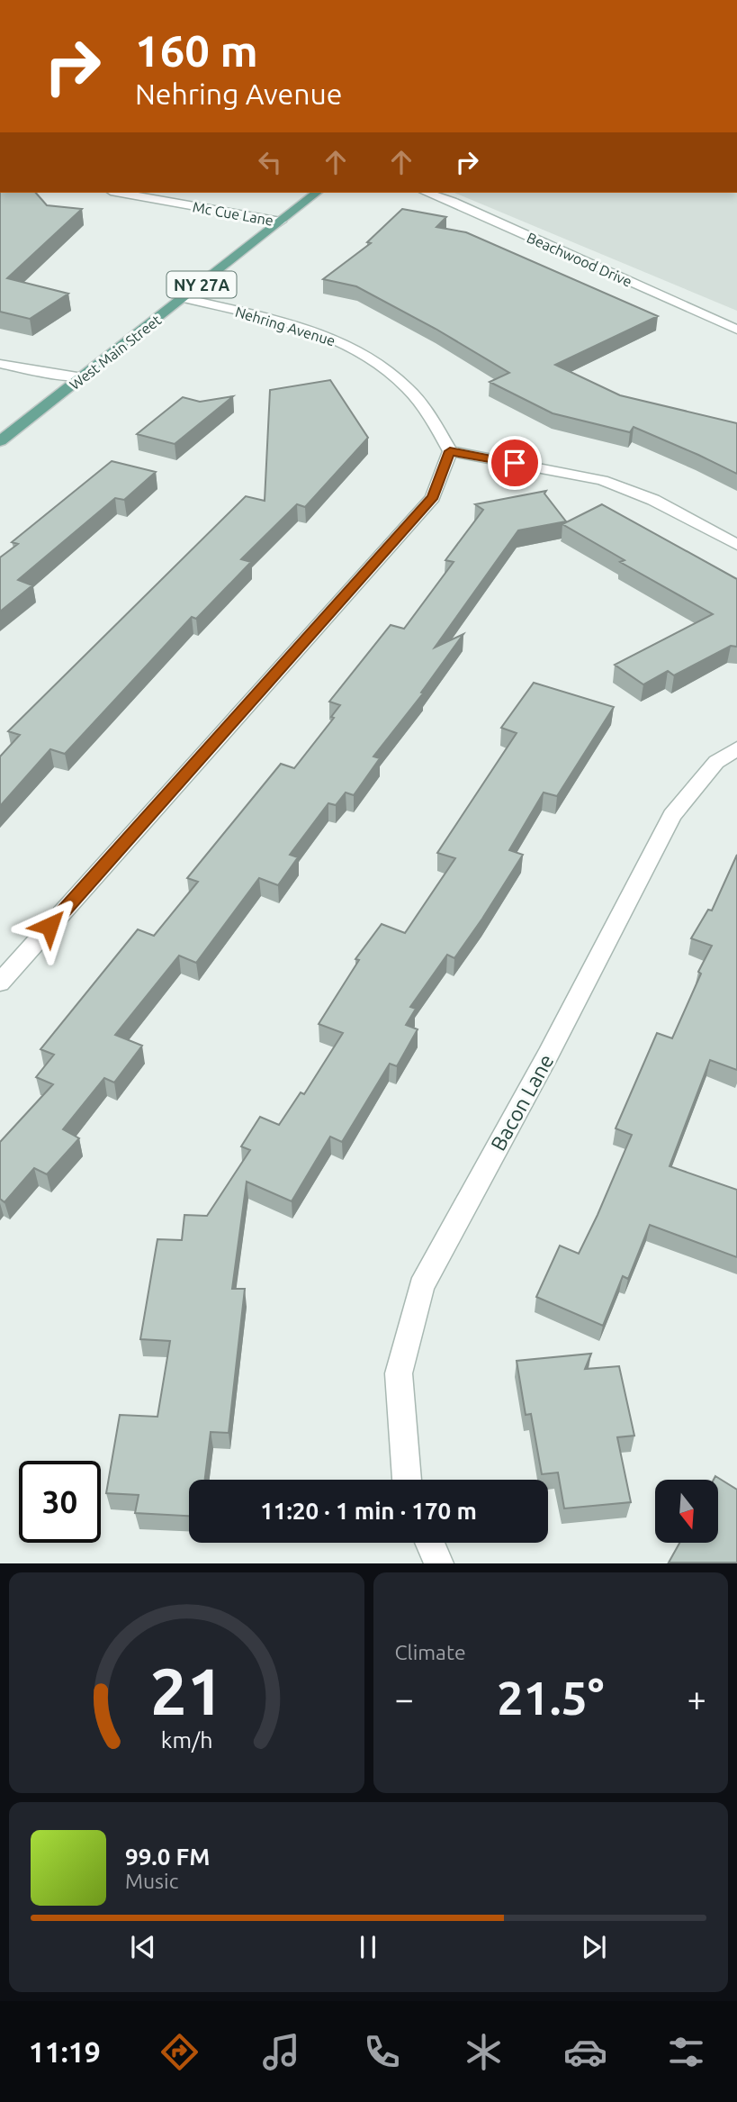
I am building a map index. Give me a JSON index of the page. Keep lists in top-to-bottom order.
{
  "streets": {
    "main road": ["NY 27A", "West Main Street"],
    "street": [
      "Mc Cue Lane",
      "Beachwood Drive",
      "Nehring Avenue",
      "Bacon Lane"
    ]
  },
  "crossings": [
    ["Mc Cue Lane", "West Main Street"],
    ["Nehring Avenue", "West Main Street"]
  ],
  "north": "bottom",
  "page": {
    "turn": ["160 m", "Nehring Avenue"],
    "limit": "30",
    "trip": "11:20 · 1 min · 170 m",
    "tile": "Climate",
    "heat": ["−", "21.5°", "+"],
    "song": ["99.0 FM", "Music"],
    "tabs": "11:19",
    "gauge": ["21", "km/h"]
  }
}
